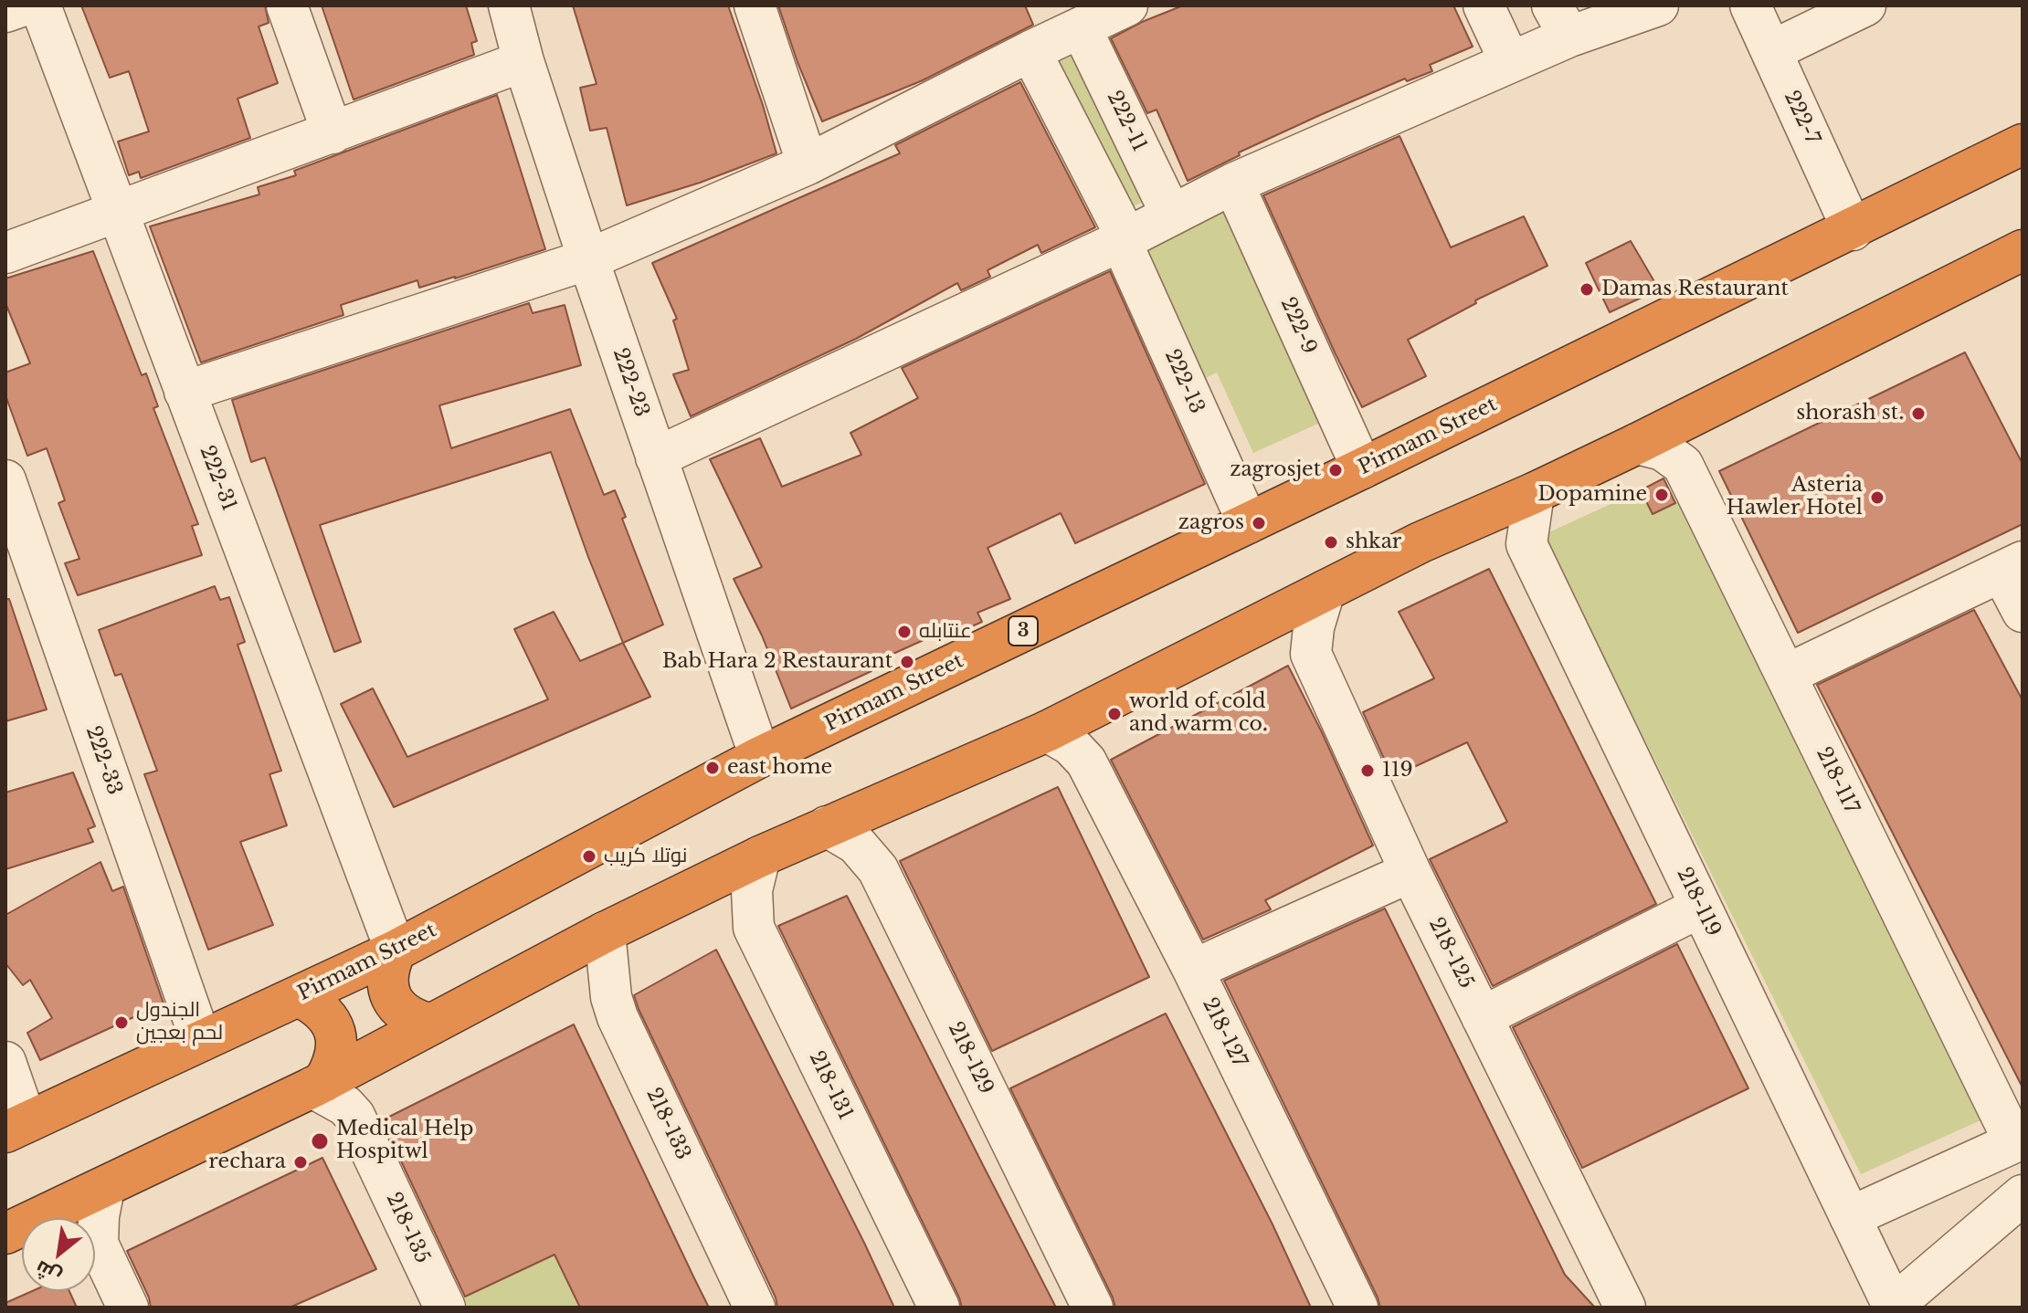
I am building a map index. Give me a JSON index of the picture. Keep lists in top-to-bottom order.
{
  "streets": {
    "highway": ["Pirmam Street", "3"],
    "street": [
      "222-7",
      "222-11",
      "222-9",
      "222-13",
      "222-23",
      "222-31",
      "222-33",
      "218-117",
      "218-119",
      "218-125",
      "218-127",
      "218-129",
      "218-131",
      "218-133",
      "218-135"
    ]
  },
  "crossings": [
    ["222-7", "Pirmam Street"],
    ["222-9", "Pirmam Street"],
    ["222-13", "Pirmam Street"],
    ["222-23", "Pirmam Street"],
    ["Pirmam Street", "222-31"],
    ["Pirmam Street", "222-33"]
  ],
  "places": [
    "Damas Restaurant",
    "shorash st.",
    "zagrosjet",
    "Dopamine",
    "Asteria Hawler Hotel",
    "zagros",
    "shkar",
    "عنتابله",
    "Bab Hara 2 Restaurant",
    "world of cold and warm co.",
    "east home",
    "119",
    "نوتلا كريب",
    "الجندول لحم بعجين",
    "Medical Help Hospitwl",
    "rechara"
  ],
  "north": "bottom left"
}
